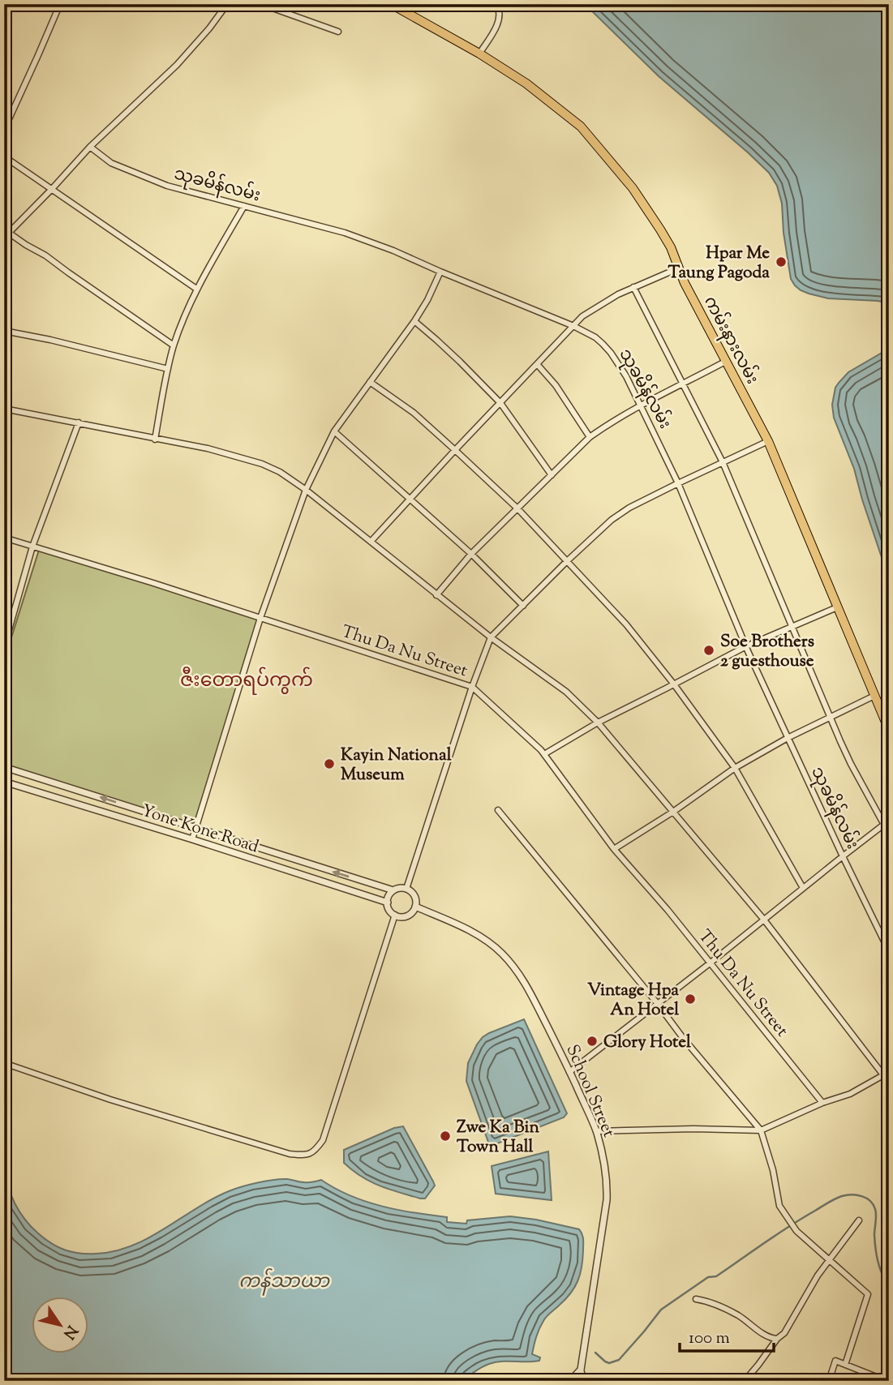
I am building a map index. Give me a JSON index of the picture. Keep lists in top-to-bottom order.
{
  "streets": {
    "main road": ["ကမ်းနားလမ်း"],
    "street": [
      "သုခမိန်လမ်း",
      "Thu Da Nu Street",
      "Yone Kone Road",
      "School Street"
    ]
  },
  "crossings": [
    ["Yone Kone Road", "School Street"]
  ],
  "districts": ["ဇီးတောရပ်ကွက်"],
  "water": ["ကန်သာယာ"],
  "places": [
    "Hpar Me Taung Pagoda",
    "Soe Brothers 2 guesthouse",
    "Kayin National Museum",
    "Vintage Hpa An Hotel",
    "Glory Hotel",
    "Zwe Ka Bin Town Hall"
  ],
  "scale_bar": "100 m",
  "north": "bottom right"
}
